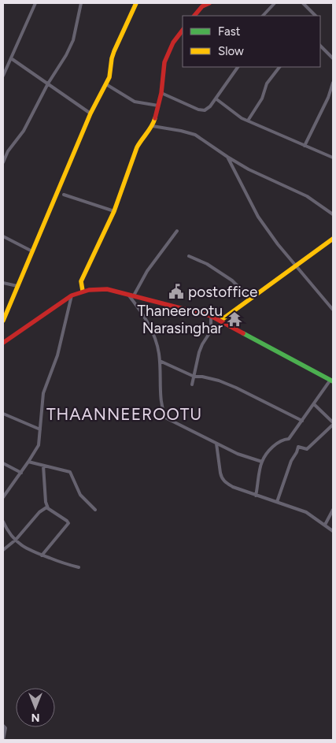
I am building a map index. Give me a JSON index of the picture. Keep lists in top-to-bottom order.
{
  "districts": ["THAANNEEROOTU"],
  "places": {
    "public building": ["postoffice"],
    "temple": ["Thaneerootu Narasinghar"]
  },
  "legend": ["Fast", "Slow"],
  "north": "bottom"
}
